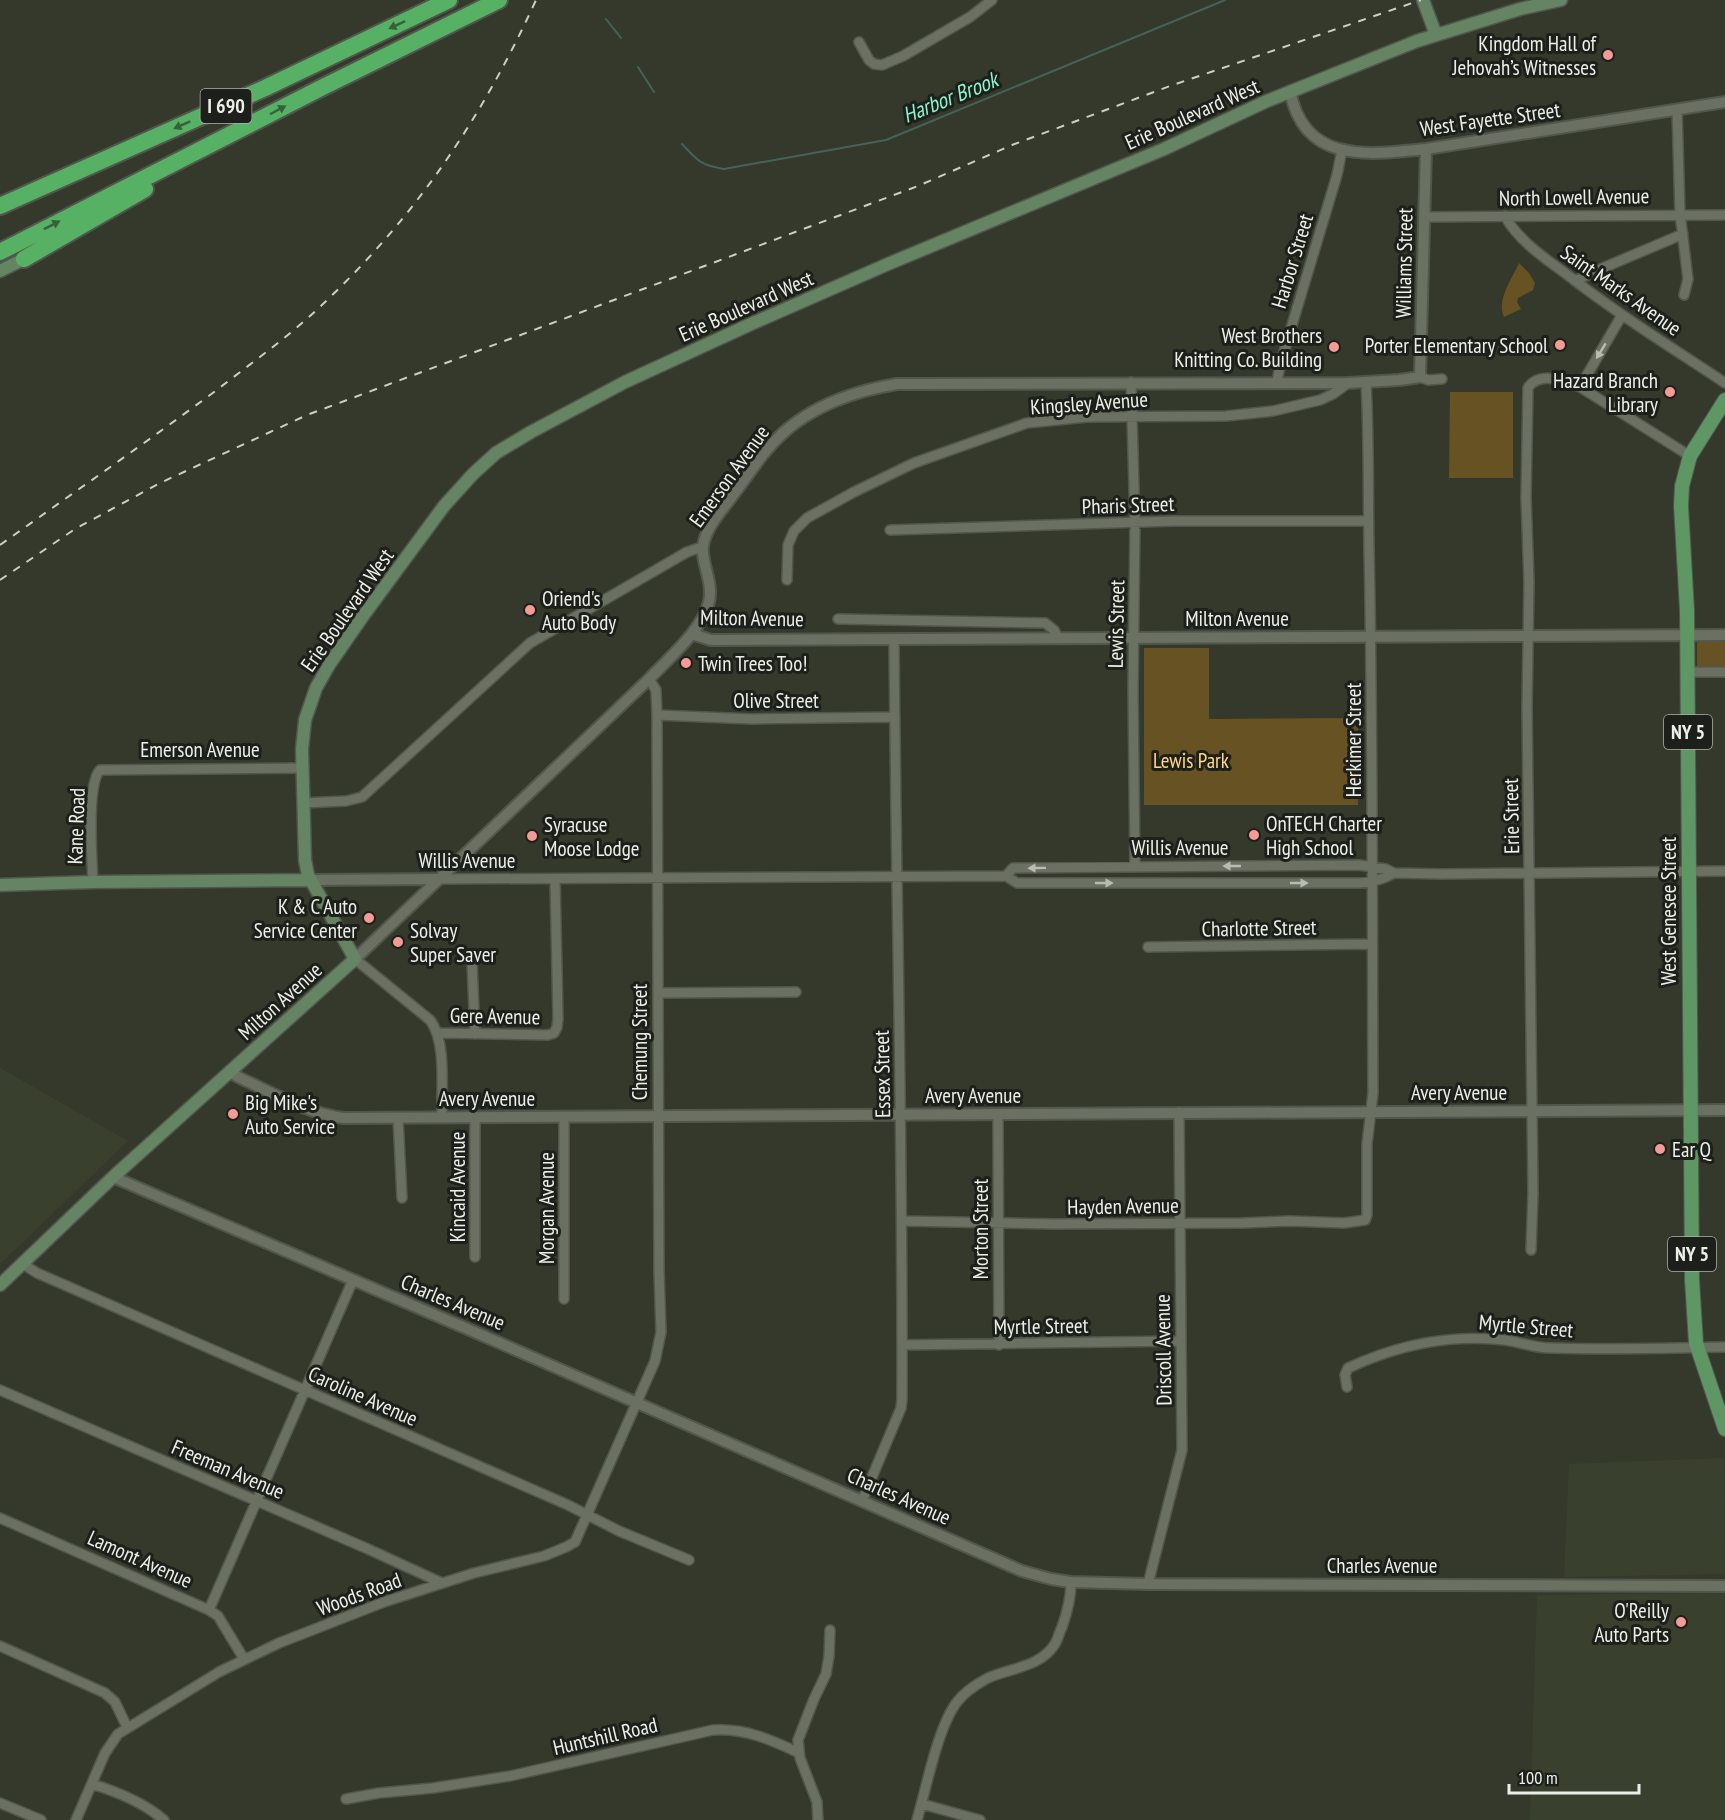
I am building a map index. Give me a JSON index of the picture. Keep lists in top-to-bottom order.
{
  "streets": {
    "highway": ["I 690"],
    "main road": [
      "Erie Boulevard West",
      "Milton Avenue",
      "NY 5",
      "Willis Avenue",
      "West Genesee Street"
    ],
    "street": [
      "West Fayette Street",
      "North Lowell Avenue",
      "Harbor Street",
      "Williams Street",
      "Saint Marks Avenue",
      "Kingsley Avenue",
      "Emerson Avenue",
      "Pharis Street",
      "Lewis Street",
      "Olive Street",
      "Herkimer Street",
      "Erie Street",
      "Kane Road",
      "Charlotte Street",
      "Gere Avenue",
      "Chemung Street",
      "Essex Street",
      "Avery Avenue",
      "Kincaid Avenue",
      "Hayden Avenue",
      "Morgan Avenue",
      "Morton Street",
      "Charles Avenue",
      "Myrtle Street",
      "Driscoll Avenue",
      "Caroline Avenue",
      "Freeman Avenue",
      "Lamont Avenue",
      "Woods Road",
      "Huntshill Road"
    ]
  },
  "crossings": [
    ["Erie Boulevard West", "West Fayette Street"],
    ["Erie Boulevard West", "Emerson Avenue"],
    ["Erie Boulevard West", "Milton Avenue"],
    ["Erie Boulevard West", "Willis Avenue"],
    ["West Fayette Street", "Harbor Street"],
    ["West Fayette Street", "Williams Street"],
    ["North Lowell Avenue", "Williams Street"],
    ["North Lowell Avenue", "Saint Marks Avenue"],
    ["Harbor Street", "Emerson Avenue"],
    ["Williams Street", "Emerson Avenue"],
    ["Kingsley Avenue", "Emerson Avenue"],
    ["Kingsley Avenue", "Lewis Street"],
    ["Emerson Avenue", "Lewis Street"],
    ["Emerson Avenue", "Herkimer Street"],
    ["Emerson Avenue", "Kane Road"],
    ["Pharis Street", "Lewis Street"],
    ["Pharis Street", "Herkimer Street"],
    ["Milton Avenue", "Lewis Street"],
    ["Milton Avenue", "Herkimer Street"],
    ["Milton Avenue", "Erie Street"],
    ["Milton Avenue", "Willis Avenue"],
    ["Milton Avenue", "West Genesee Street"],
    ["Milton Avenue", "Chemung Street"],
    ["Milton Avenue", "Essex Street"],
    ["Milton Avenue", "Avery Avenue"],
    ["Milton Avenue", "Charles Avenue"],
    ["Milton Avenue", "Caroline Avenue"],
    ["Lewis Street", "Willis Avenue"],
    ["Olive Street", "Chemung Street"],
    ["Olive Street", "Essex Street"],
    ["Herkimer Street", "Willis Avenue"],
    ["Herkimer Street", "Charlotte Street"],
    ["Herkimer Street", "Avery Avenue"],
    ["Herkimer Street", "Hayden Avenue"],
    ["Erie Street", "Willis Avenue"],
    ["Erie Street", "Avery Avenue"],
    ["Kane Road", "Willis Avenue"],
    ["Willis Avenue", "West Genesee Street"],
    ["Willis Avenue", "Gere Avenue"],
    ["Willis Avenue", "Chemung Street"],
    ["Willis Avenue", "Essex Street"],
    ["West Genesee Street", "Avery Avenue"],
    ["West Genesee Street", "Myrtle Street"],
    ["Gere Avenue", "Avery Avenue"],
    ["Chemung Street", "Avery Avenue"],
    ["Chemung Street", "Charles Avenue"],
    ["Chemung Street", "Woods Road"],
    ["Essex Street", "Avery Avenue"],
    ["Essex Street", "Hayden Avenue"],
    ["Essex Street", "Charles Avenue"],
    ["Essex Street", "Myrtle Street"],
    ["Avery Avenue", "Kincaid Avenue"],
    ["Avery Avenue", "Morgan Avenue"],
    ["Avery Avenue", "Morton Street"],
    ["Avery Avenue", "Driscoll Avenue"],
    ["Hayden Avenue", "Morton Street"],
    ["Hayden Avenue", "Driscoll Avenue"],
    ["Morton Street", "Myrtle Street"],
    ["Charles Avenue", "Driscoll Avenue"],
    ["Charles Avenue", "Woods Road"],
    ["Myrtle Street", "Driscoll Avenue"],
    ["Caroline Avenue", "Woods Road"],
    ["Freeman Avenue", "Woods Road"],
    ["Lamont Avenue", "Woods Road"]
  ],
  "water": ["Harbor Brook"],
  "parks": ["Lewis Park"],
  "places": [
    "Kingdom Hall of Jehovah’s Witnesses",
    "Porter Elementary School",
    "West Brothers Knitting Co. Building",
    "Hazard Branch Library",
    "Oriend's Auto Body",
    "Twin Trees Too!",
    "OnTECH Charter High School",
    "Syracuse Moose Lodge",
    "K & C Auto Service Center",
    "Solvay Super Saver",
    "Big Mike's Auto Service",
    "Ear Q",
    "O'Reilly Auto Parts"
  ],
  "scale_bar": "100 m"
}
